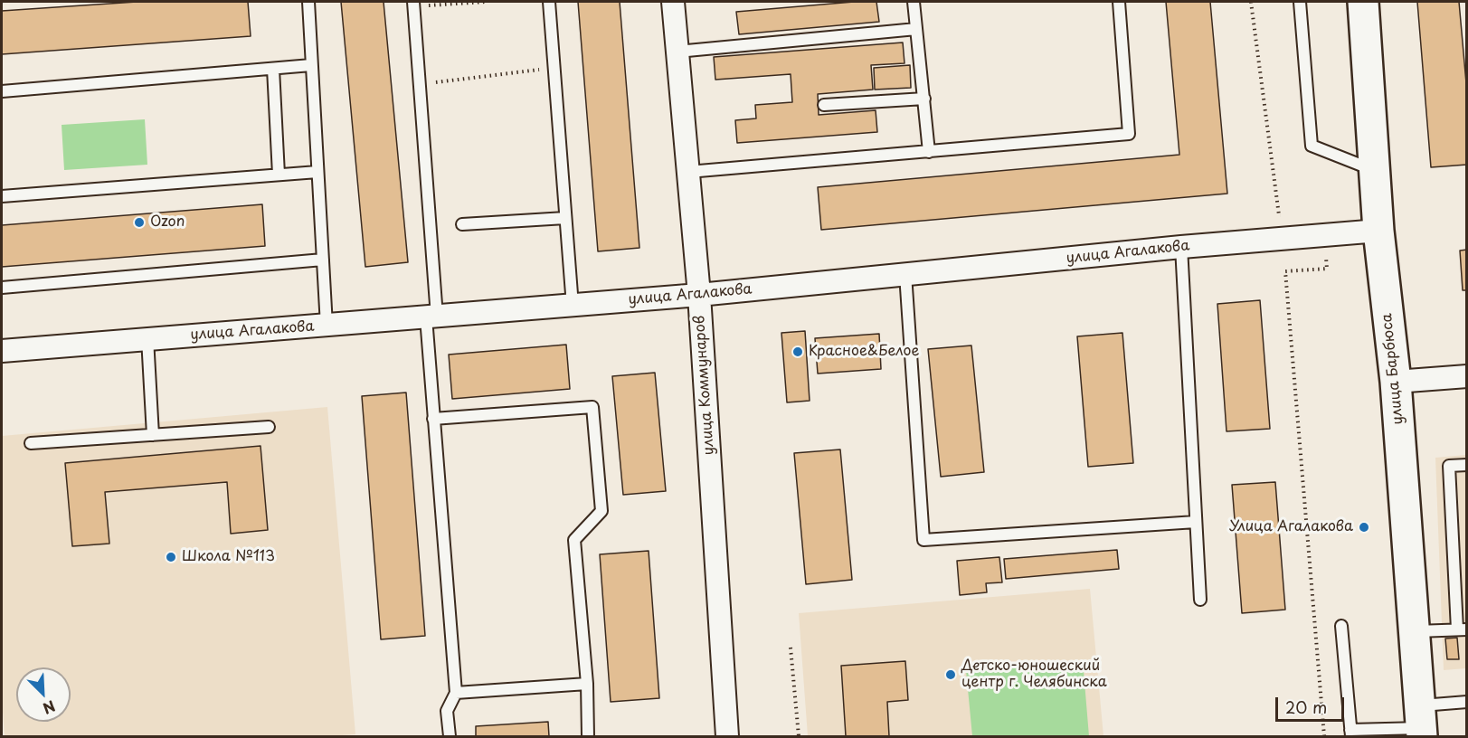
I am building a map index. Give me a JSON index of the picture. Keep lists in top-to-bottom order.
{
  "streets": {
    "street": ["улица Агалакова", "улица Барбюса", "улица Коммунаров"]
  },
  "crossings": [
    ["улица Агалакова", "улица Барбюса"],
    ["улица Агалакова", "улица Коммунаров"]
  ],
  "places": [
    "Ozon",
    "Красное&Белое",
    "Улица Агалакова",
    "Школа №113",
    "Детско-юношеский центр г. Челябинска"
  ],
  "scale_bar": "20 m",
  "north": "bottom right"
}
